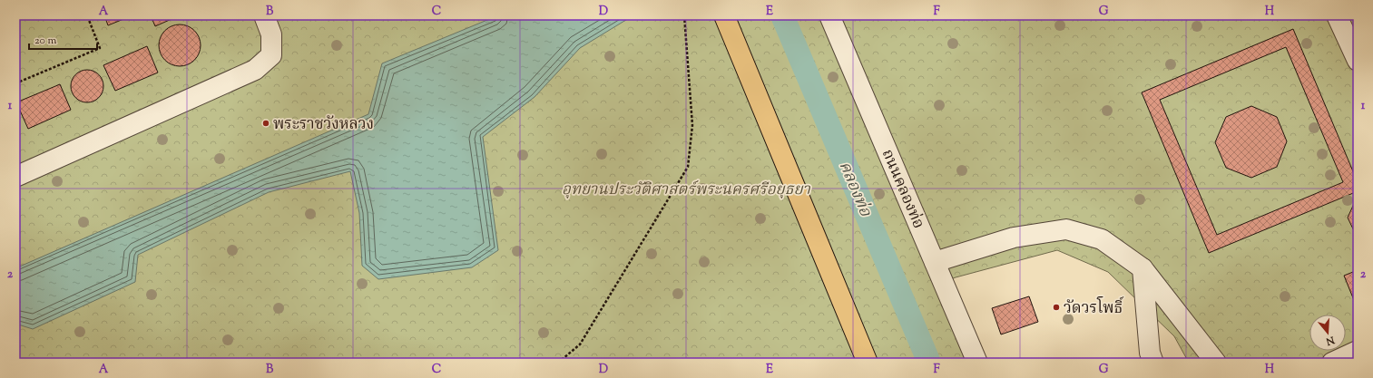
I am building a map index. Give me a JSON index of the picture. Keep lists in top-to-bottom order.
{
  "streets": {
    "street": ["ถนนคลองท่อ"]
  },
  "water": ["คลองท่อ"],
  "parks": ["อุทยานประวัติศาสตร์พระนครศรีอยุธยา"],
  "places": ["พระราชวังหลวง", "วัดวรโพธิ์"],
  "scale_bar": "20 m",
  "north": "bottom",
  "grid": {
    "columns": [
      "A",
      "B",
      "C",
      "D",
      "E",
      "F",
      "G",
      "H"
    ],
    "rows": ["1", "2"]
  }
}
